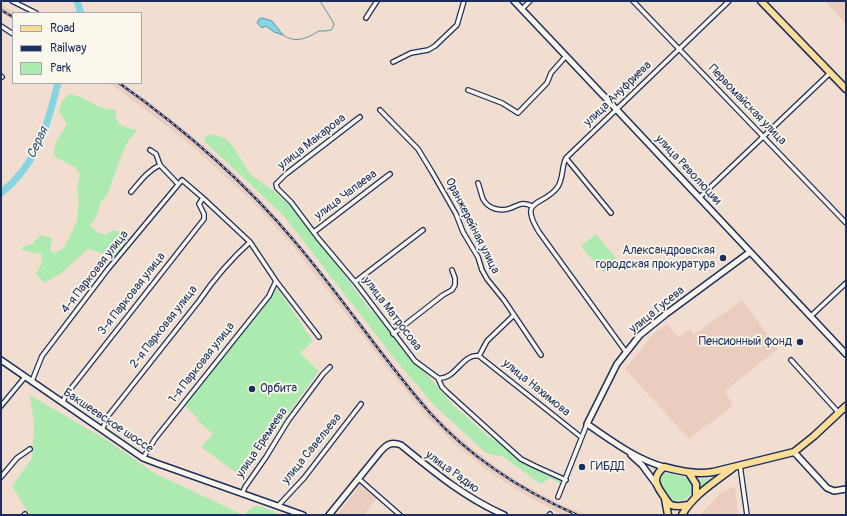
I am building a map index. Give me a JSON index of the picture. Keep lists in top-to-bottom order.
{
  "streets": {
    "main road": [
      "улица Революции",
      "улица Гусева",
      "Бакшеевское шоссе",
      "улица Радио"
    ],
    "street": [
      "улица Ануфриева",
      "Первомайская улица",
      "улица Макарова",
      "улица Чапаева",
      "Оранжерейная улица",
      "4-я Парковая улица",
      "3-я Парковая улица",
      "улица Матросова",
      "2-я Парковая улица",
      "1-я Парковая улица",
      "улица Нахимова",
      "улица Еремеева",
      "улица Савельева"
    ]
  },
  "crossings": [
    ["улица Ануфриева", "Первомайская улица"],
    ["улица Ануфриева", "улица Революции"],
    ["улица Макарова", "улица Матросова"],
    ["улица Революции", "улица Гусева"],
    ["улица Чапаева", "улица Матросова"],
    ["4-я Парковая улица", "3-я Парковая улица"],
    ["4-я Парковая улица", "Бакшеевское шоссе"],
    ["3-я Парковая улица", "Бакшеевское шоссе"],
    ["2-я Парковая улица", "Бакшеевское шоссе"],
    ["1-я Парковая улица", "Бакшеевское шоссе"],
    ["Бакшеевское шоссе", "улица Еремеева"],
    ["Бакшеевское шоссе", "улица Савельева"]
  ],
  "water": ["Серая"],
  "places": [
    "Александровская городская прокуратура",
    "Пенсионный фонд",
    "Орбита",
    "ГИБДД"
  ],
  "legend": ["Road", "Railway", "Park"]
}
